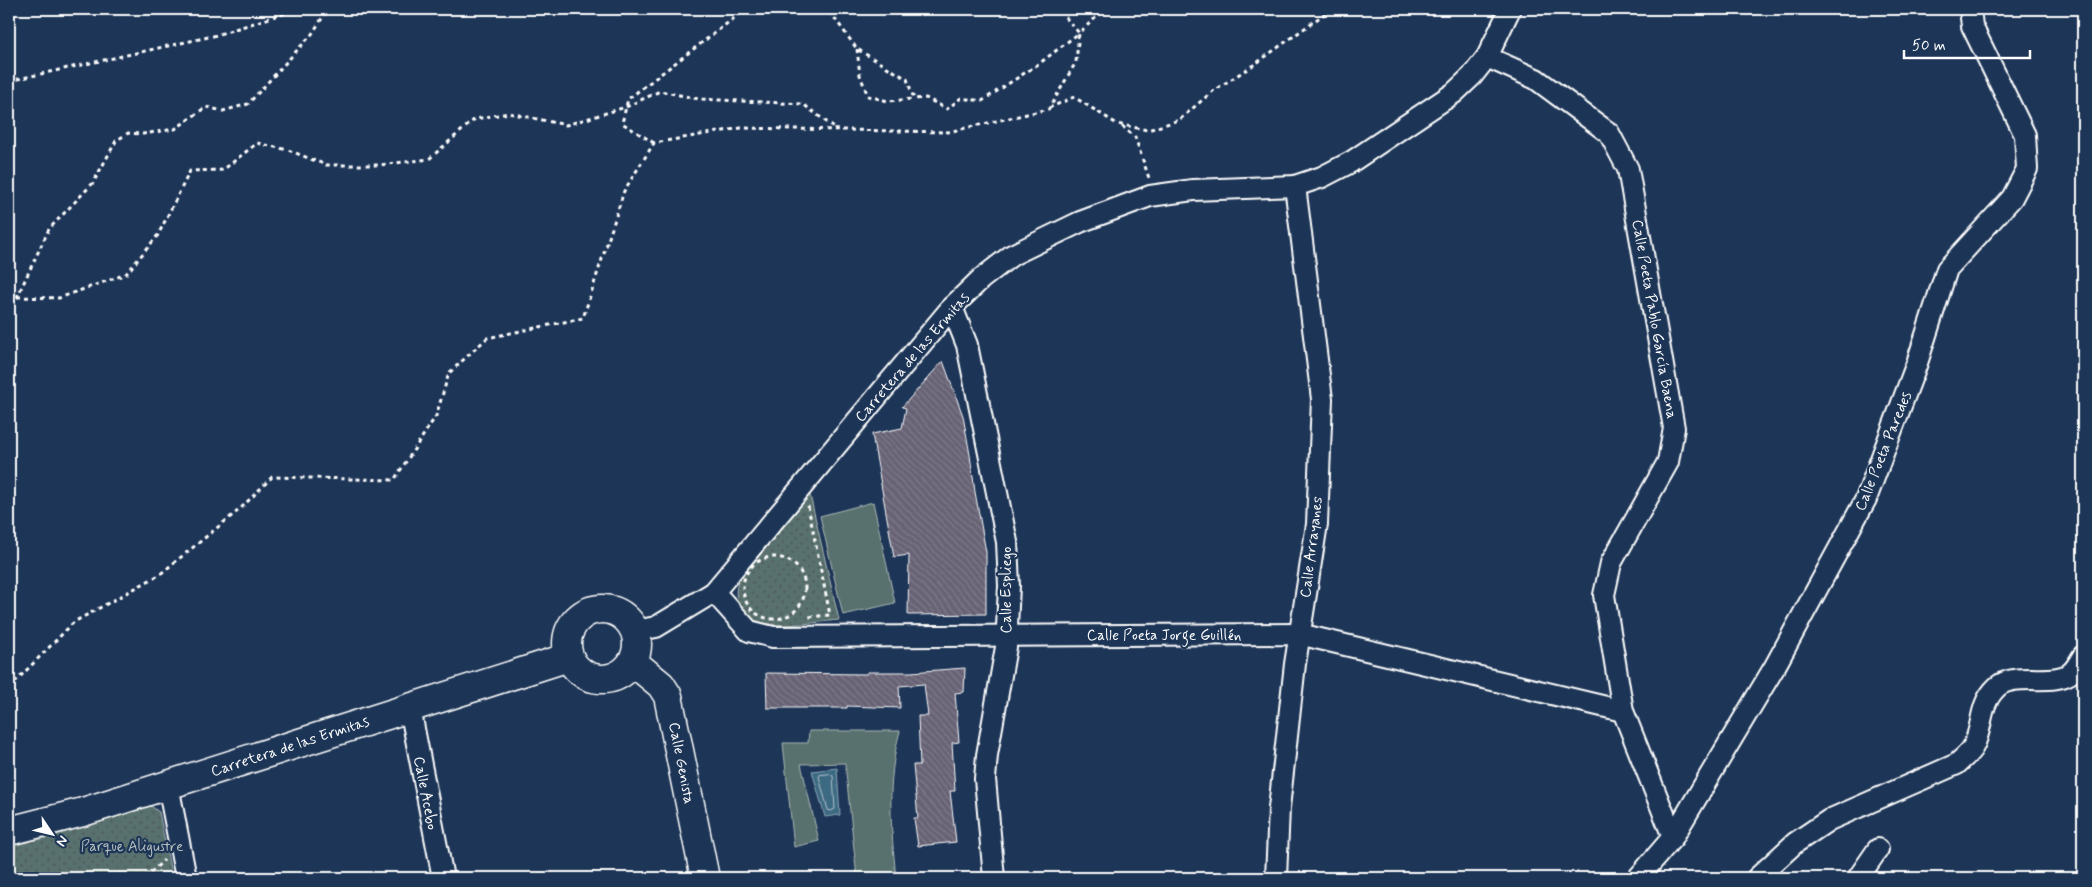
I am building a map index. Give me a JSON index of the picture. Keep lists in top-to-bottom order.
{
  "streets": {
    "street": [
      "Calle Poeta Pablo García Baena",
      "Carretera de las Ermitas",
      "Calle Poeta Paredes",
      "Calle Arrayanes",
      "Calle Espliego",
      "Calle Poeta Jorge Guillén",
      "Calle Genista",
      "Calle Acebo"
    ]
  },
  "crossings": [
    ["Calle Poeta Pablo García Baena", "Carretera de las Ermitas"],
    ["Calle Poeta Pablo García Baena", "Calle Poeta Paredes"],
    ["Calle Poeta Pablo García Baena", "Calle Poeta Jorge Guillén"],
    ["Carretera de las Ermitas", "Calle Arrayanes"],
    ["Carretera de las Ermitas", "Calle Espliego"],
    ["Carretera de las Ermitas", "Calle Poeta Jorge Guillén"],
    ["Carretera de las Ermitas", "Calle Genista"],
    ["Carretera de las Ermitas", "Calle Acebo"],
    ["Calle Arrayanes", "Calle Poeta Jorge Guillén"],
    ["Calle Espliego", "Calle Poeta Jorge Guillén"]
  ],
  "parks": ["Parque Aligustre"],
  "scale_bar": "50 m",
  "north": "bottom right"
}
